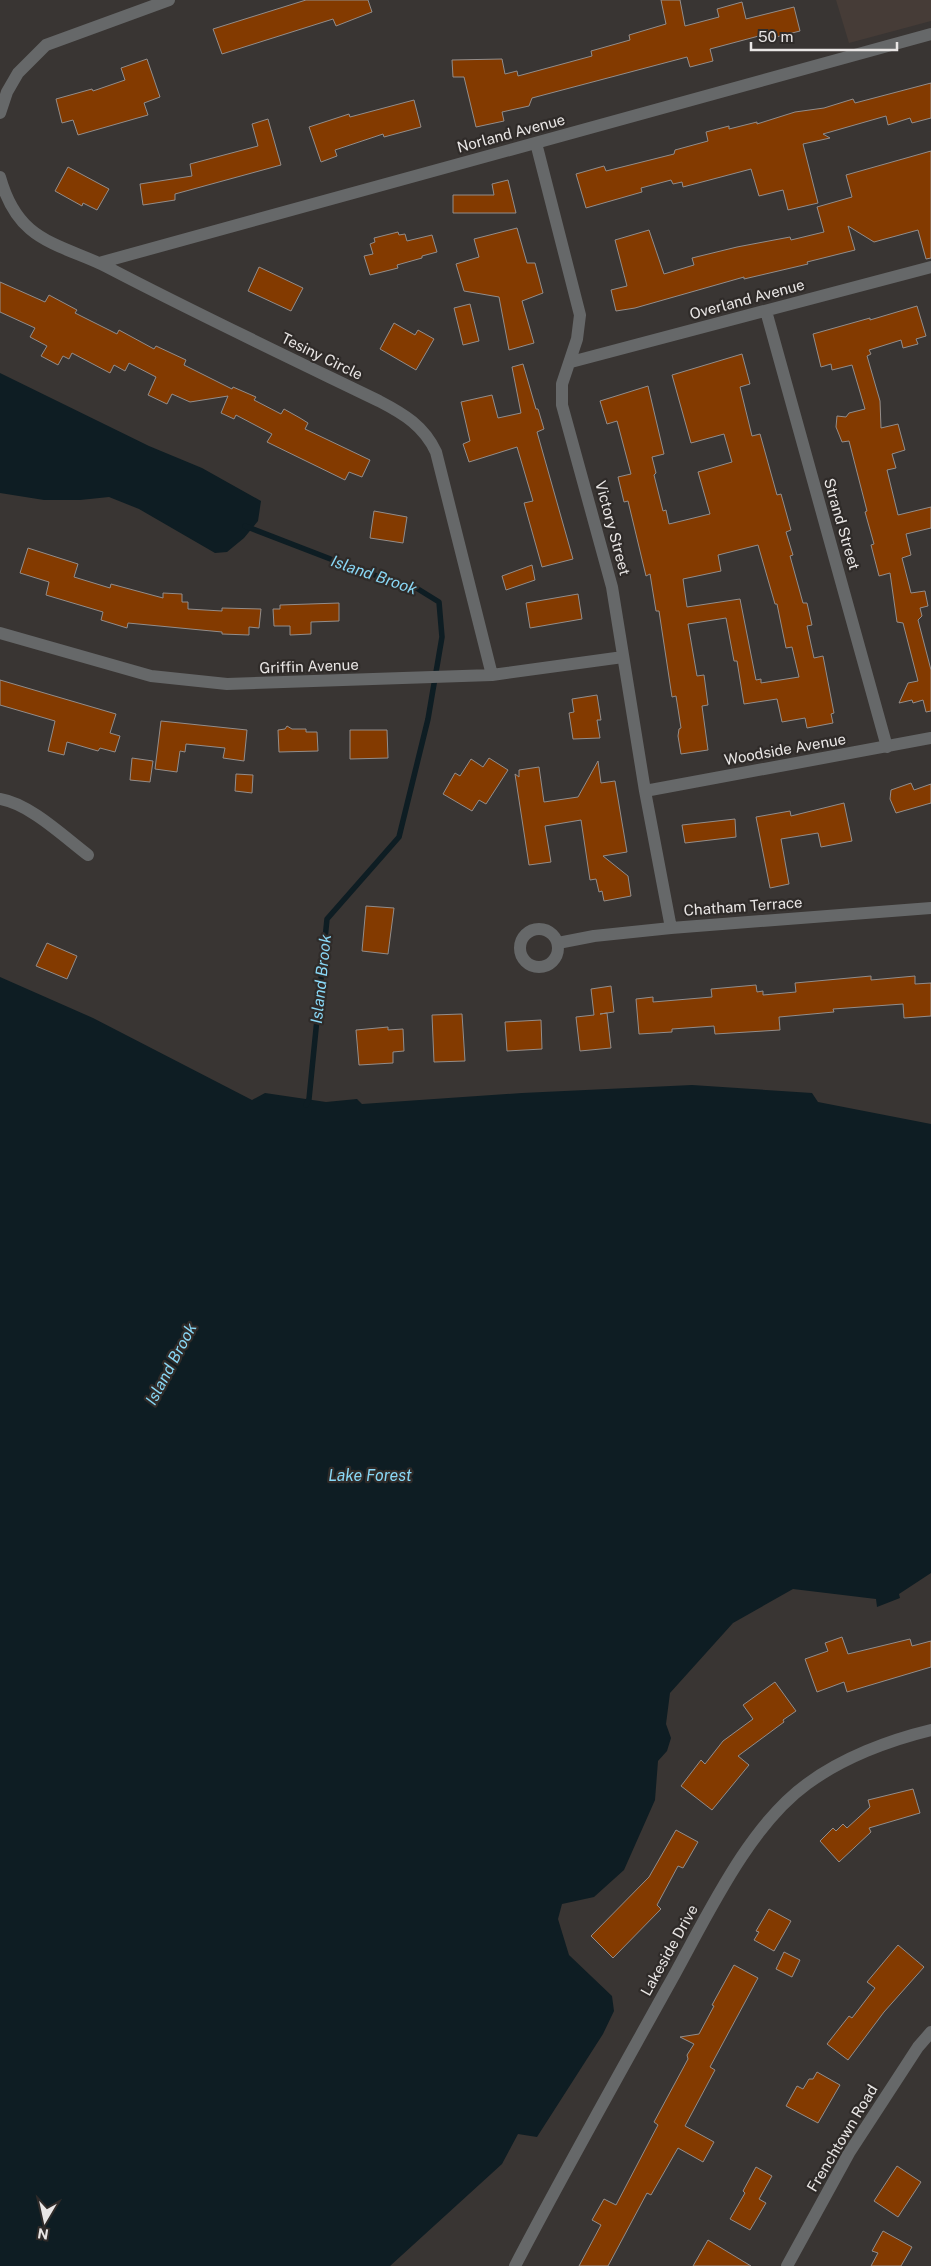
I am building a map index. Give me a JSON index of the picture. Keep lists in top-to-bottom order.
{
  "streets": {
    "street": [
      "Norland Avenue",
      "Overland Avenue",
      "Tesiny Circle",
      "Strand Street",
      "Victory Street",
      "Griffin Avenue",
      "Woodside Avenue",
      "Chatham Terrace",
      "Lakeside Drive",
      "Frenchtown Road"
    ]
  },
  "crossings": [
    ["Norland Avenue", "Tesiny Circle"],
    ["Norland Avenue", "Victory Street"],
    ["Overland Avenue", "Strand Street"],
    ["Overland Avenue", "Victory Street"],
    ["Tesiny Circle", "Griffin Avenue"],
    ["Strand Street", "Woodside Avenue"],
    ["Victory Street", "Griffin Avenue"],
    ["Victory Street", "Woodside Avenue"],
    ["Victory Street", "Chatham Terrace"]
  ],
  "water": ["Island Brook", "Lake Forest"],
  "scale_bar": "50 m",
  "north": "bottom"
}
